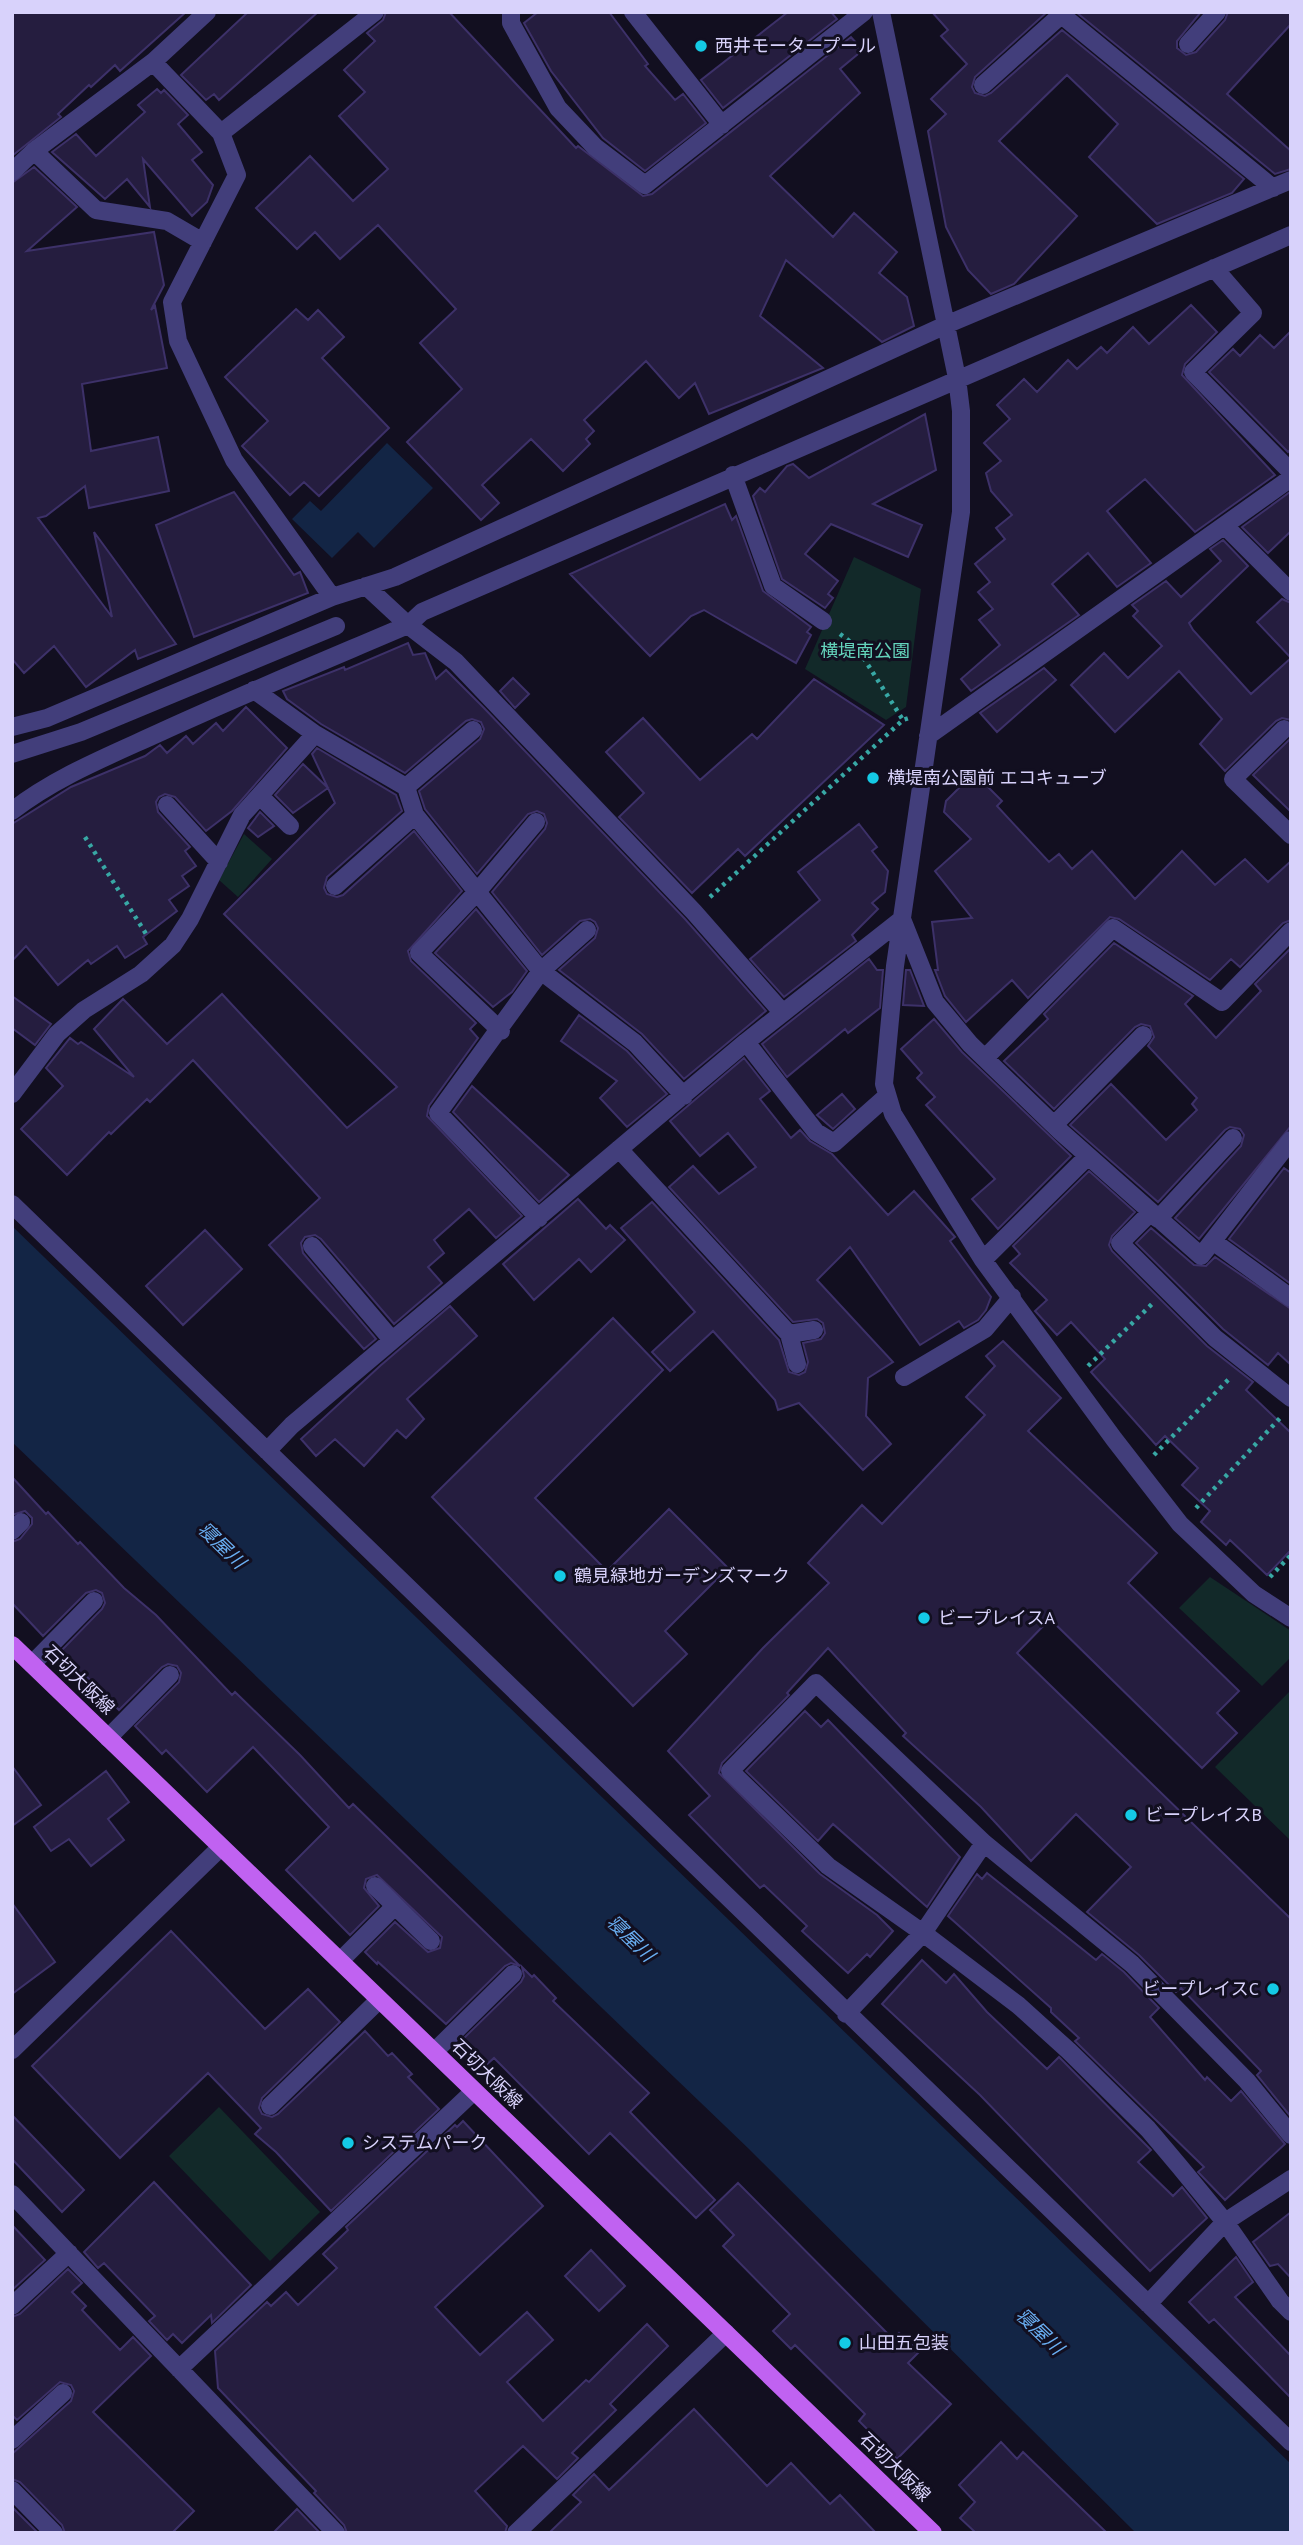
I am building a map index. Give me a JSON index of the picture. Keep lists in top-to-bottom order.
{
  "streets": {
    "main road": ["石切大阪線"]
  },
  "water": ["寝屋川"],
  "parks": ["横堤南公園"],
  "places": [
    "西井モータープール",
    "横堤南公園前 エコキューブ",
    "鶴見緑地ガーデンズマーク",
    "ビープレイスA",
    "ビープレイスB",
    "ビープレイスC",
    "システムパーク",
    "山田五包装"
  ]
}
